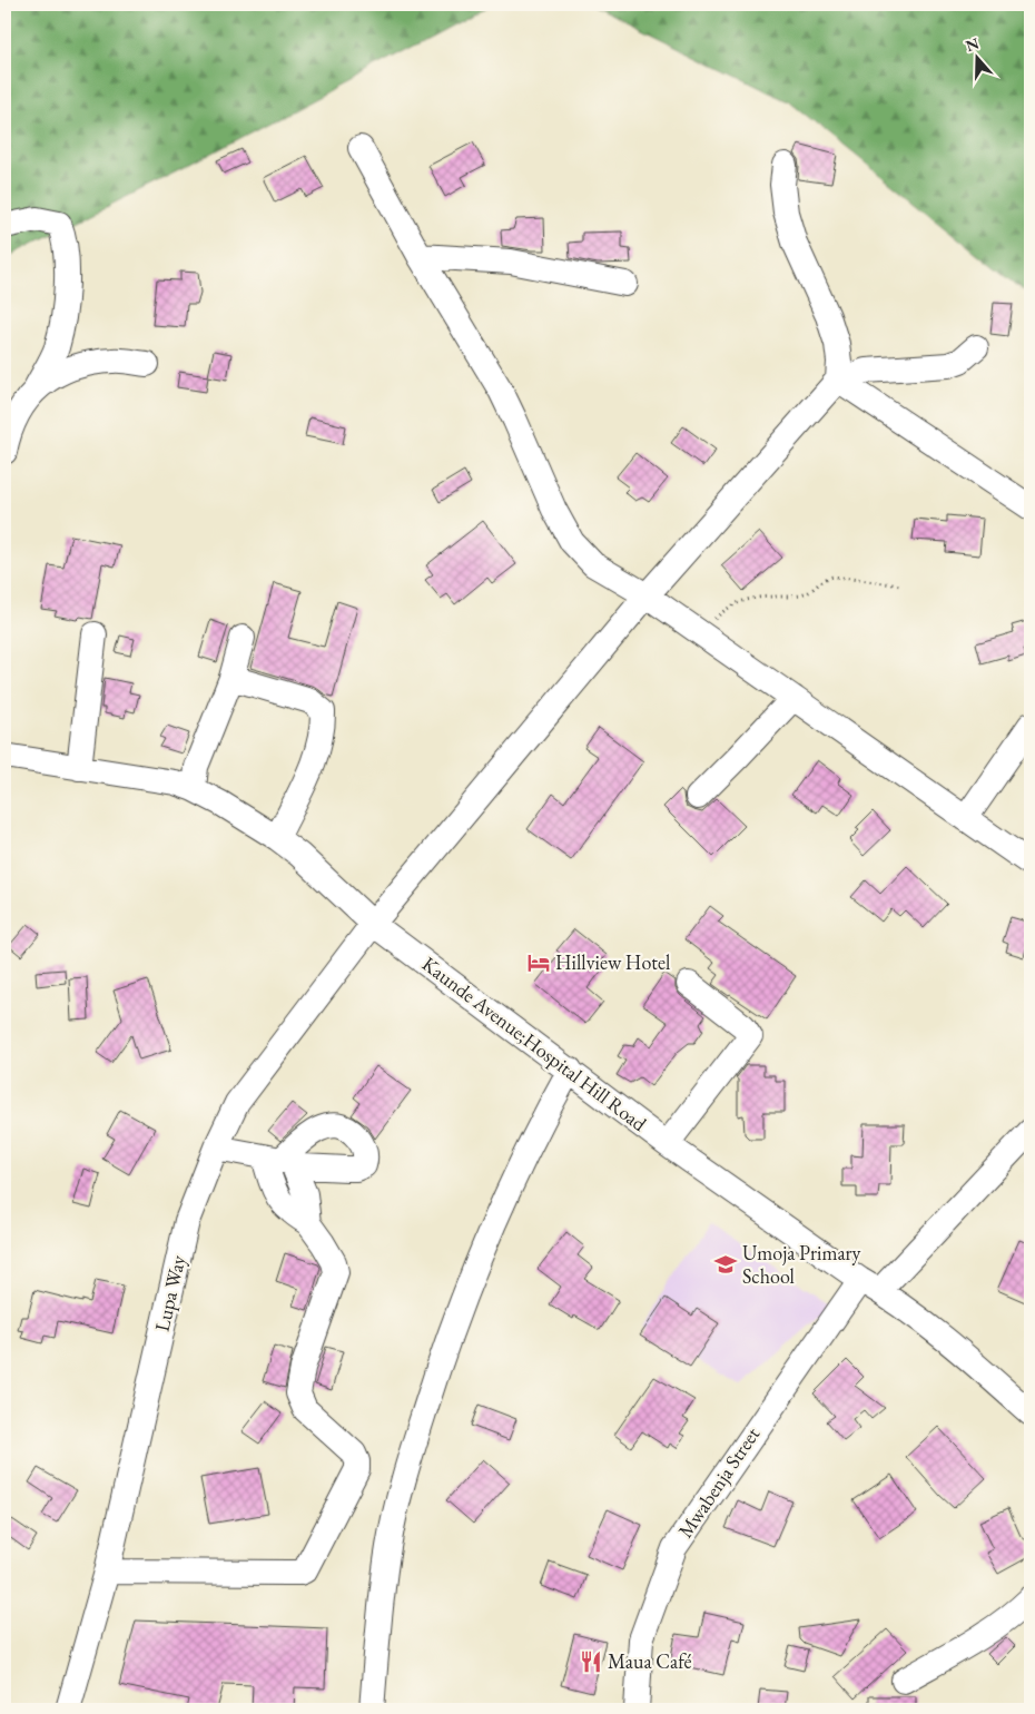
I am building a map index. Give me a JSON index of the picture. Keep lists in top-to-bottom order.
{
  "streets": {
    "street": ["Kaunde Avenue;Hospital Hill Road", "Lupa Way", "Mwabenja Street"]
  },
  "crossings": [
    ["Kaunde Avenue;Hospital Hill Road", "Lupa Way"],
    ["Kaunde Avenue;Hospital Hill Road", "Mwabenja Street"]
  ],
  "places": {
    "hotel": ["Hillview Hotel"],
    "school or university": ["Umoja Primary School"],
    "restaurant": ["Maua Café"]
  },
  "north": "top"
}
